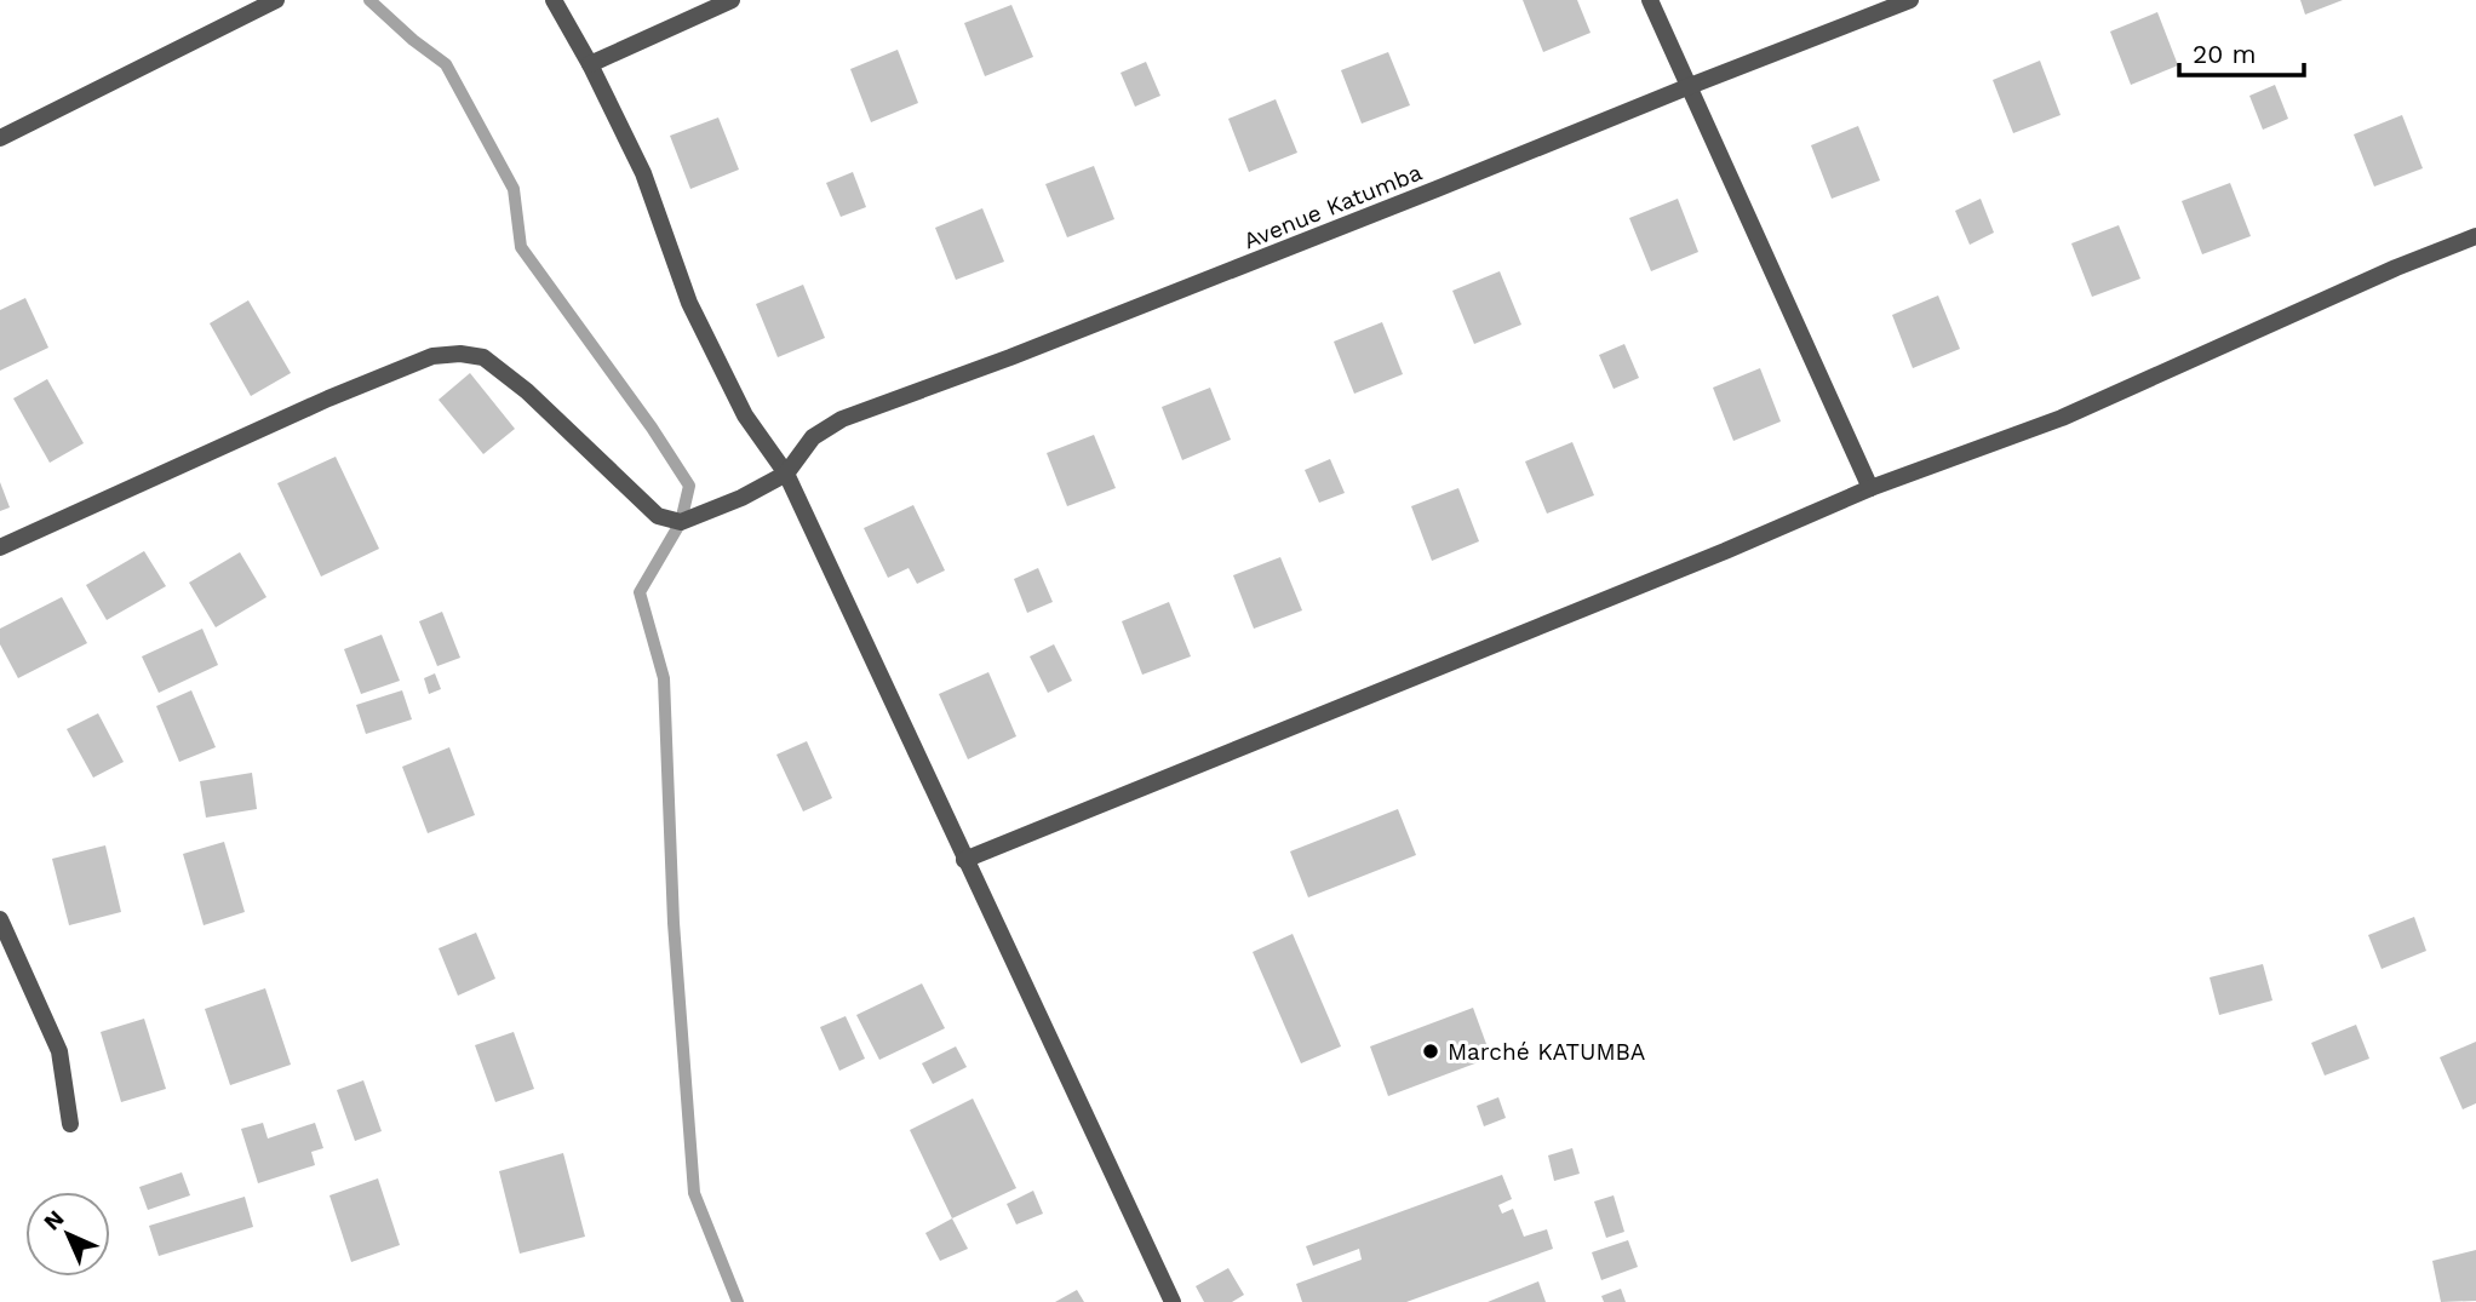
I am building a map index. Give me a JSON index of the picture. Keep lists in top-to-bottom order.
{
  "streets": {
    "street": ["Avenue Katumba"]
  },
  "places": ["Marché KATUMBA"],
  "scale_bar": "20 m",
  "north": "top left"
}
